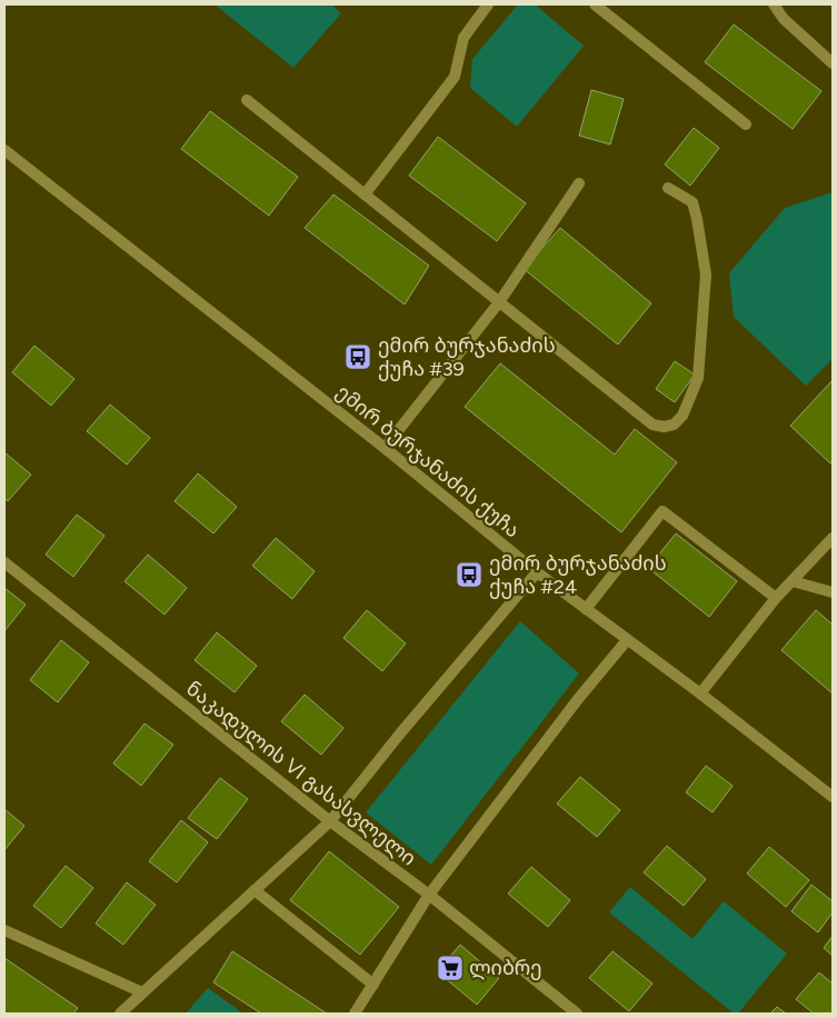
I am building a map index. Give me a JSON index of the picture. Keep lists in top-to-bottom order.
{
  "streets": {
    "street": ["ემირ ბურჯანაძის ქუჩა", "ნაკადულის VI გასასვლელი"]
  },
  "places": {
    "bus stop": ["ემირ ბურჯანაძის ქუჩა #39", "ემირ ბურჯანაძის ქუჩა #24"],
    "supermarket": ["ლიბრე"]
  }
}
